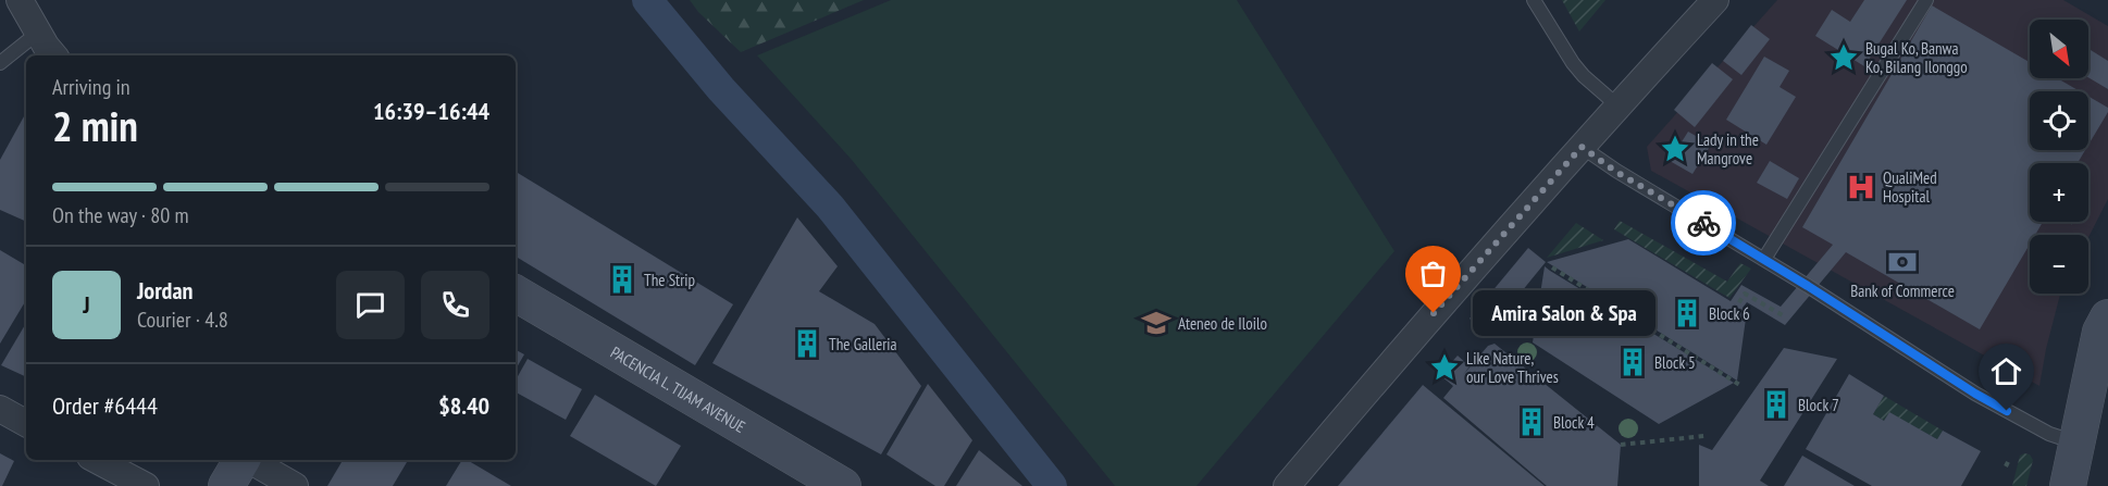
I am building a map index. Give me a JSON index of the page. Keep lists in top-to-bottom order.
{
  "streets": {
    "street": ["PACENCIA L. TIJAM AVENUE"]
  },
  "places": {
    "place": ["Bugal Ko, Banwa Ko, Bilang Ilonggo", "Lady in the Mangrove", "Like Nature, our Love Thrives"],
    "hospital": ["QualiMed Hospital"],
    "bank": ["Bank of Commerce"],
    "building": [
      "The Strip",
      "Block 6",
      "The Galleria",
      "Block 5",
      "Block 7",
      "Block 4"
    ],
    "other": ["Amira Salon & Spa"],
    "school or university": ["Ateneo de Iloilo"]
  },
  "north": "bottom right",
  "page": {
    "map_buttons": ["+", "−"],
    "heading": ["2 min", "Arriving in", "16:39–16:44"],
    "panel": [
      "Jordan",
      "Courier · 4.8",
      "Order #6444",
      "$8.40"
    ],
    "bar": "On the way · 80 m",
    "round": "J",
    "bubble": "Amira Salon & Spa"
  }
}
